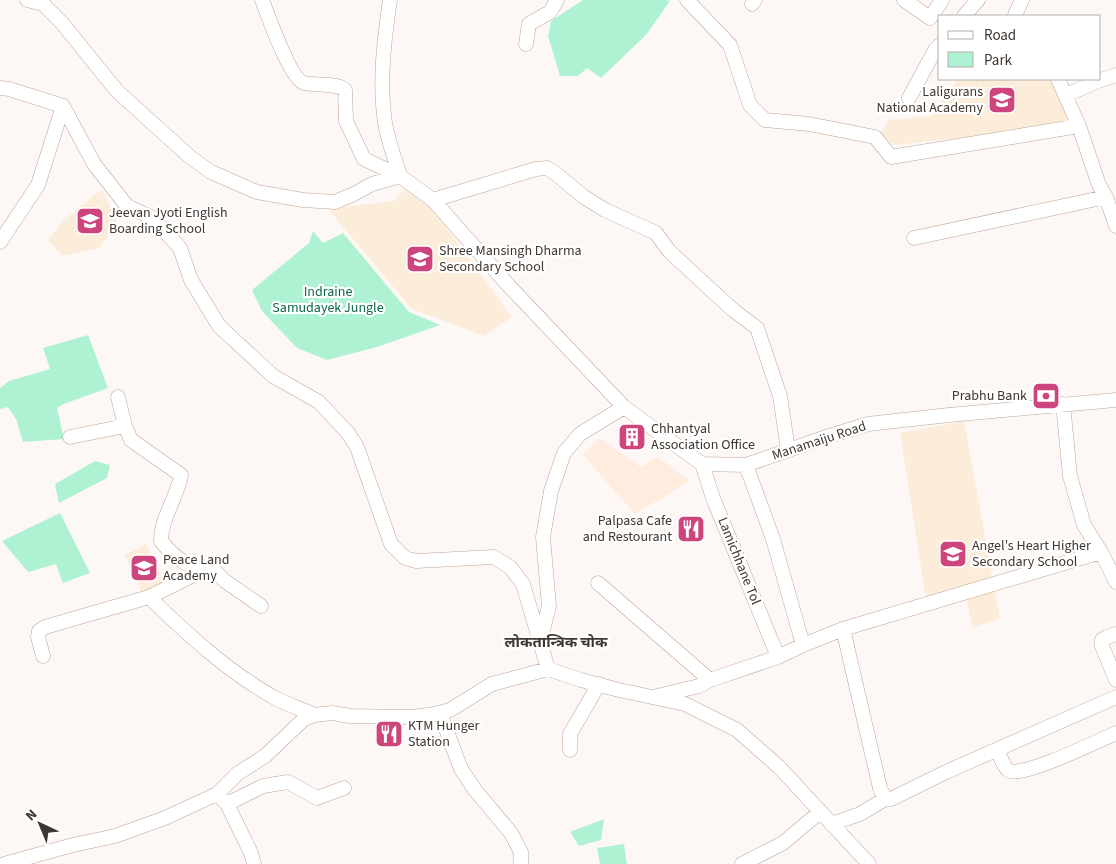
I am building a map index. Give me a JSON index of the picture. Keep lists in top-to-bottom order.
{
  "streets": {
    "street": ["Manamaiju Road", "Lamichhane Tol"]
  },
  "crossings": [
    ["Manamaiju Road", "Lamichhane Tol"]
  ],
  "districts": ["लोकतान्त्रिक चोक"],
  "parks": ["Indraine Samudayek Jungle"],
  "places": {
    "school or university": [
      "Laligurans National Academy",
      "Jeevan Jyoti English Boarding School",
      "Shree Mansingh Dharma Secondary School",
      "Angel's Heart Higher Secondary School",
      "Peace Land Academy"
    ],
    "bank": ["Prabhu Bank"],
    "building": ["Chhantyal Association Office"],
    "restaurant": ["Palpasa Cafe and Restourant", "KTM Hunger Station"]
  },
  "legend": ["Road", "Park"],
  "north": "top left"
}
